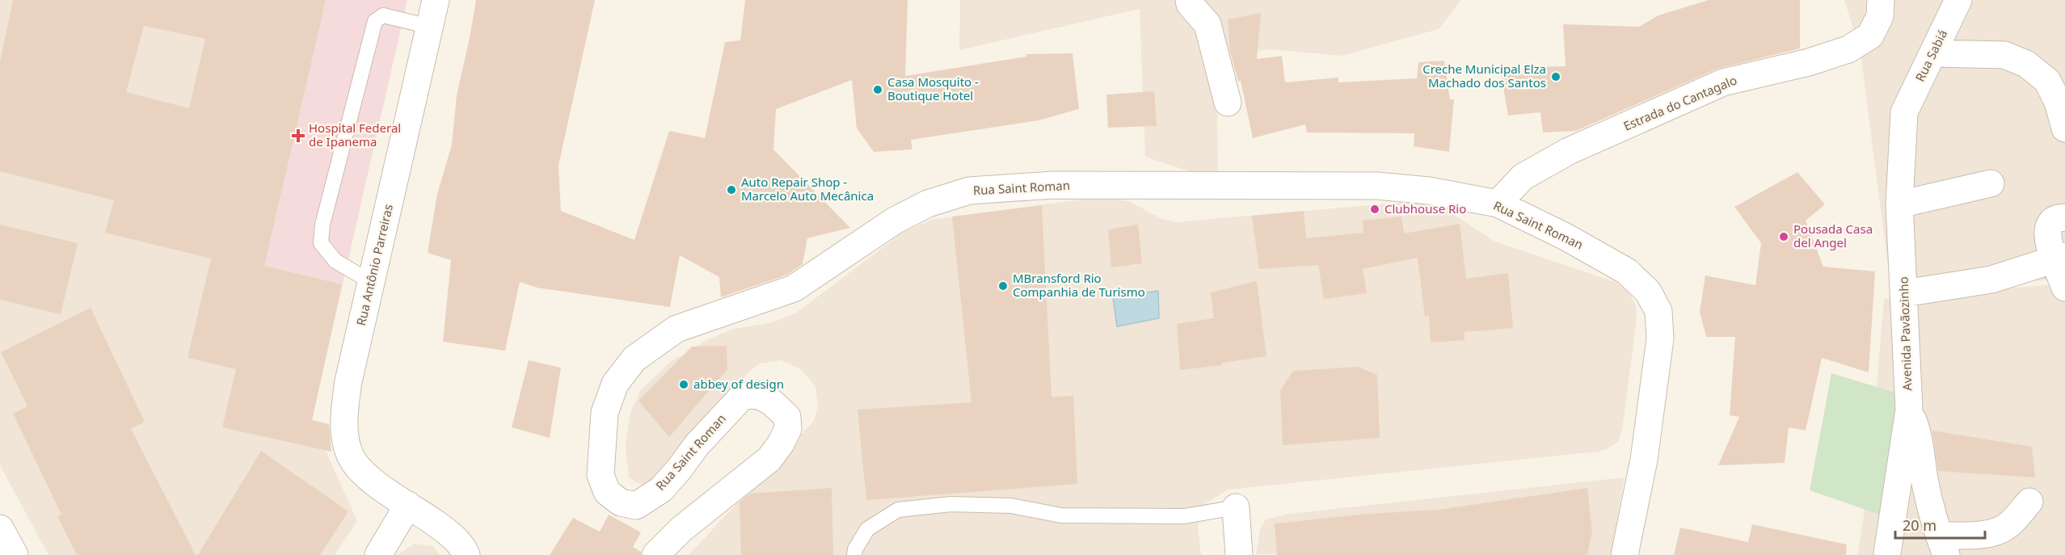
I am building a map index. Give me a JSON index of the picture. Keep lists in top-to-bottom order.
{
  "streets": {
    "street": [
      "Rua Sabiá",
      "Estrada do Cantagalo",
      "Rua Saint Roman",
      "Rua Antônio Parreiras",
      "Avenida Pavãozinho"
    ]
  },
  "crossings": [
    ["Rua Sabiá", "Avenida Pavãozinho"],
    ["Estrada do Cantagalo", "Rua Saint Roman"]
  ],
  "places": {
    "other": [
      "Creche Municipal Elza Machado dos Santos",
      "Casa Mosquito - Boutique Hotel",
      "Auto Repair Shop - Marcelo Auto Mecânica",
      "Clubhouse Rio",
      "Pousada Casa del Angel",
      "MBransford Rio Companhia de Turismo",
      "abbey of design"
    ],
    "health": ["Hospital Federal de Ipanema"]
  },
  "scale_bar": "20 m"
}
